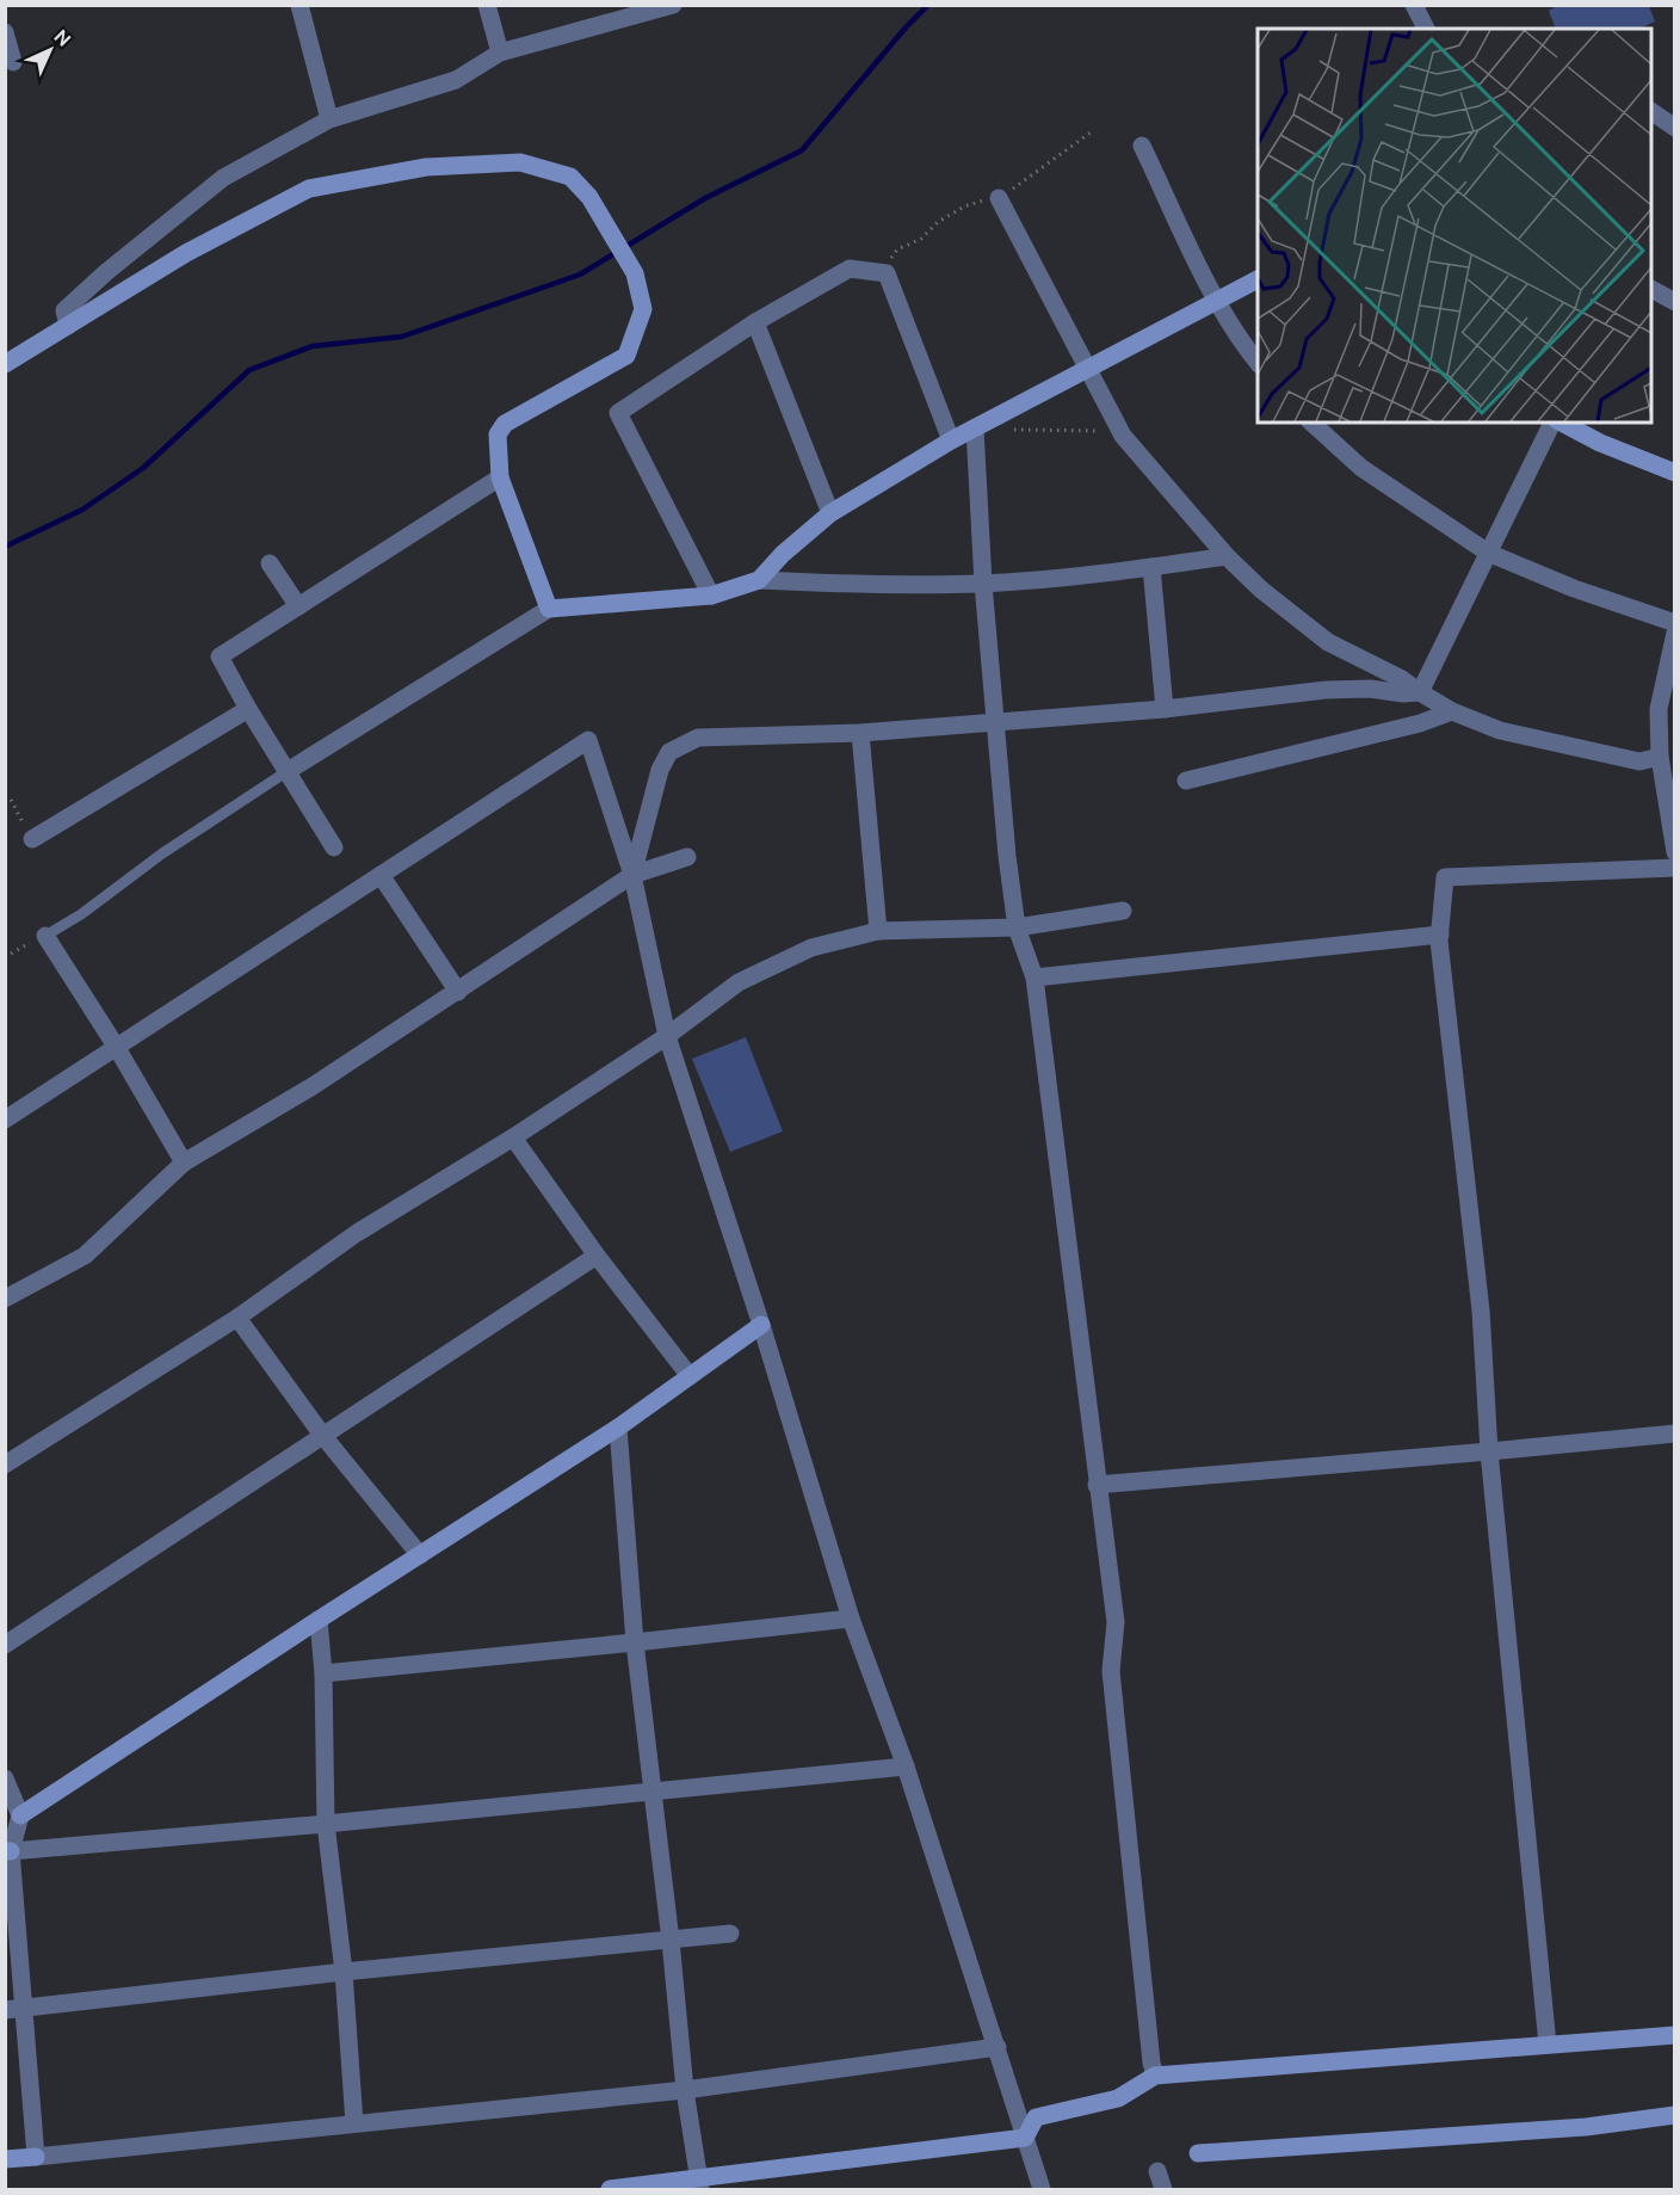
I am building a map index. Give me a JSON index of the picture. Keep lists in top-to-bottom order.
{
  "north": "top right"
}
